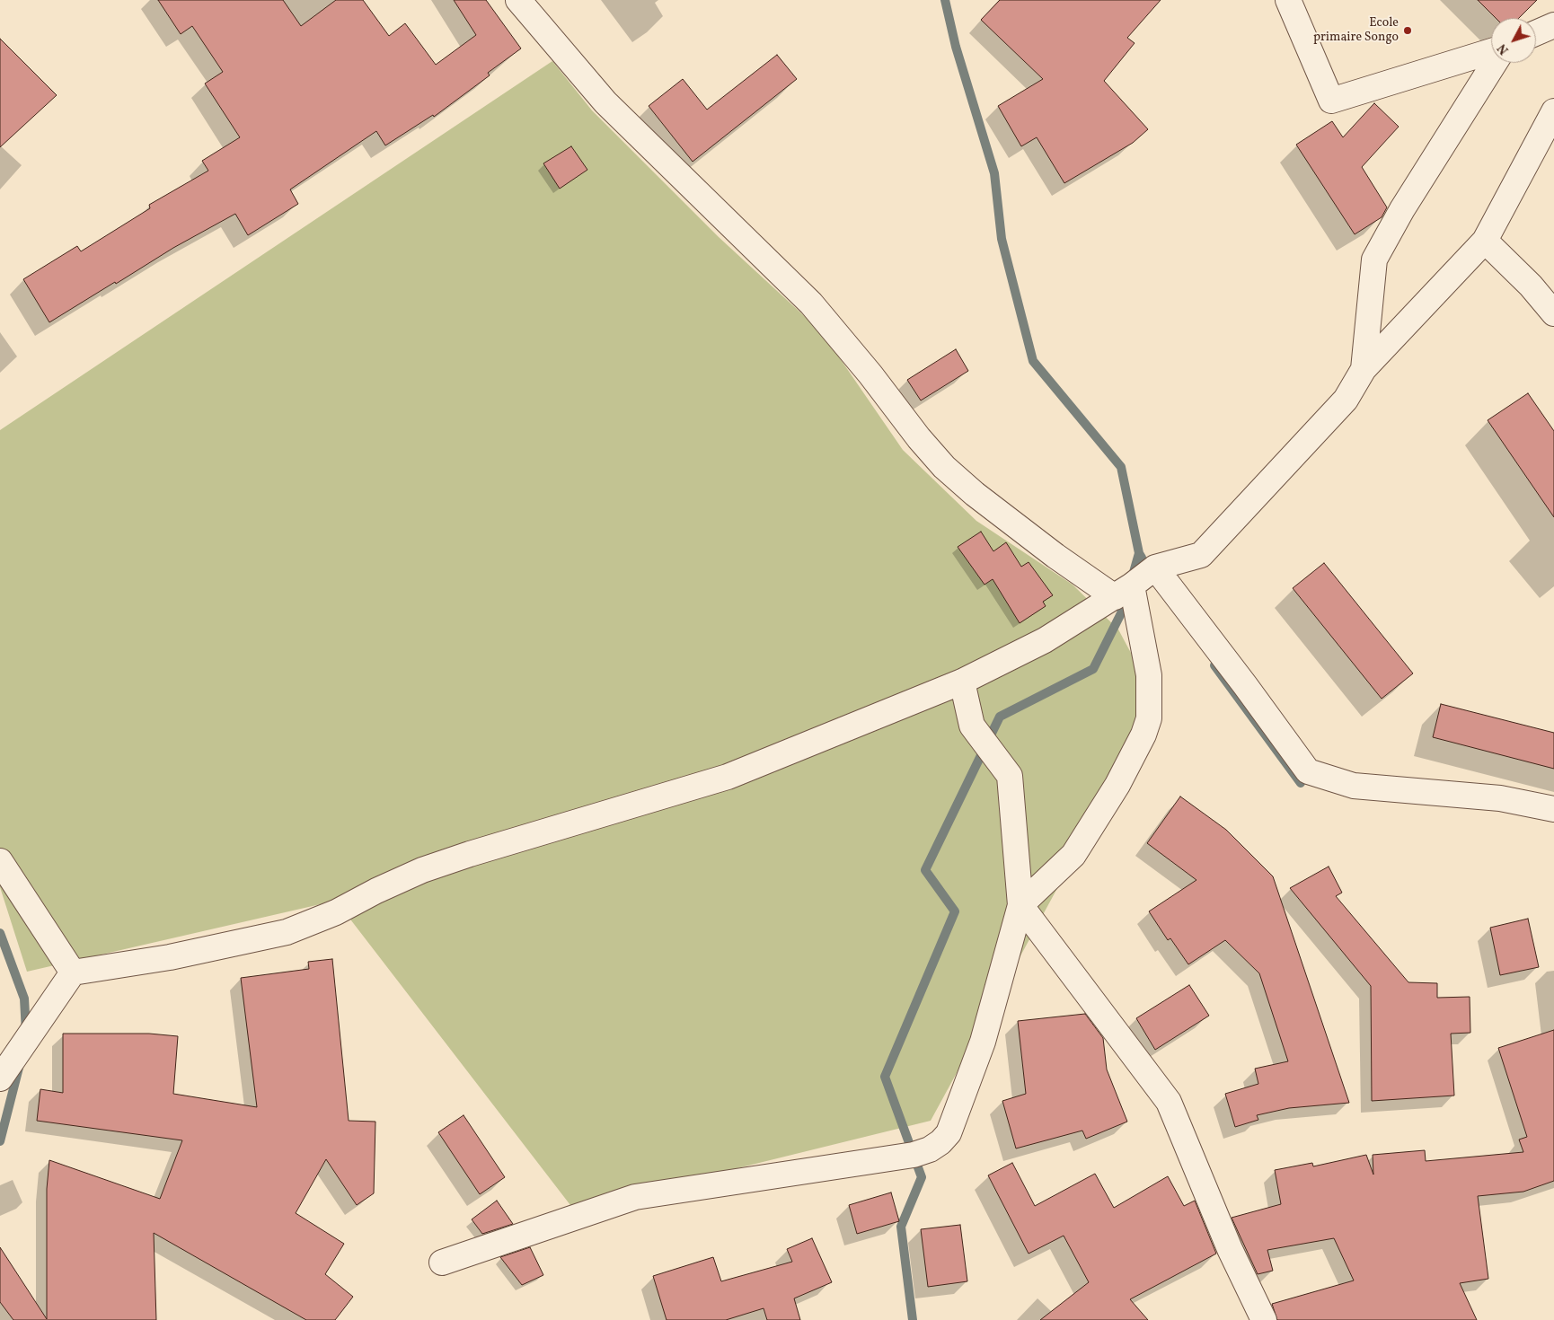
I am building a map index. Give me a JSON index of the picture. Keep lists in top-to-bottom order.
{
  "places": ["Ecole primaire Songo"],
  "north": "bottom left"
}
